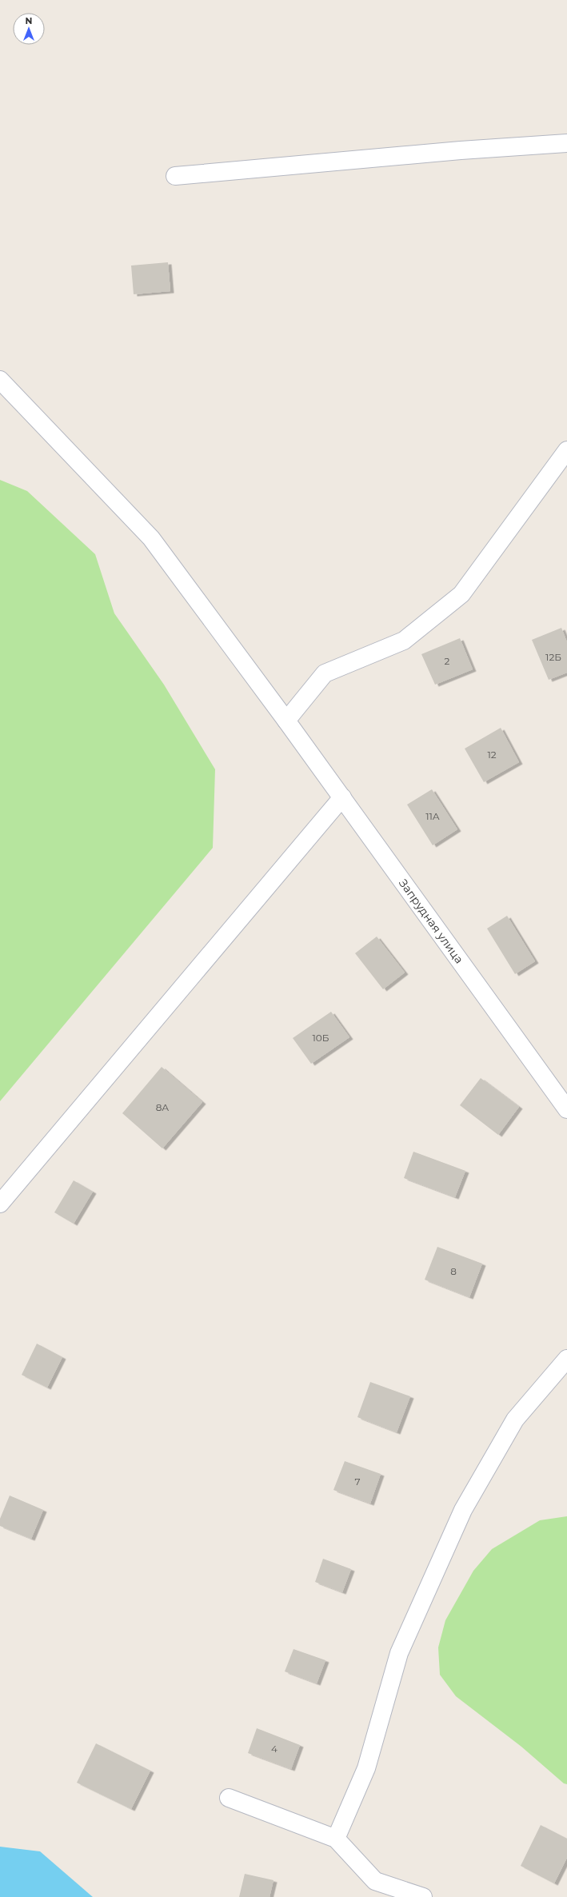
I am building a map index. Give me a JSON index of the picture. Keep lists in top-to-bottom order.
{
  "streets": {
    "street": ["Запрудная улица"]
  },
  "house_numbers": [
    "12Б",
    "2",
    "12",
    "11А",
    "10Б",
    "8А",
    "8",
    "7",
    "4"
  ],
  "north": "top"
}
